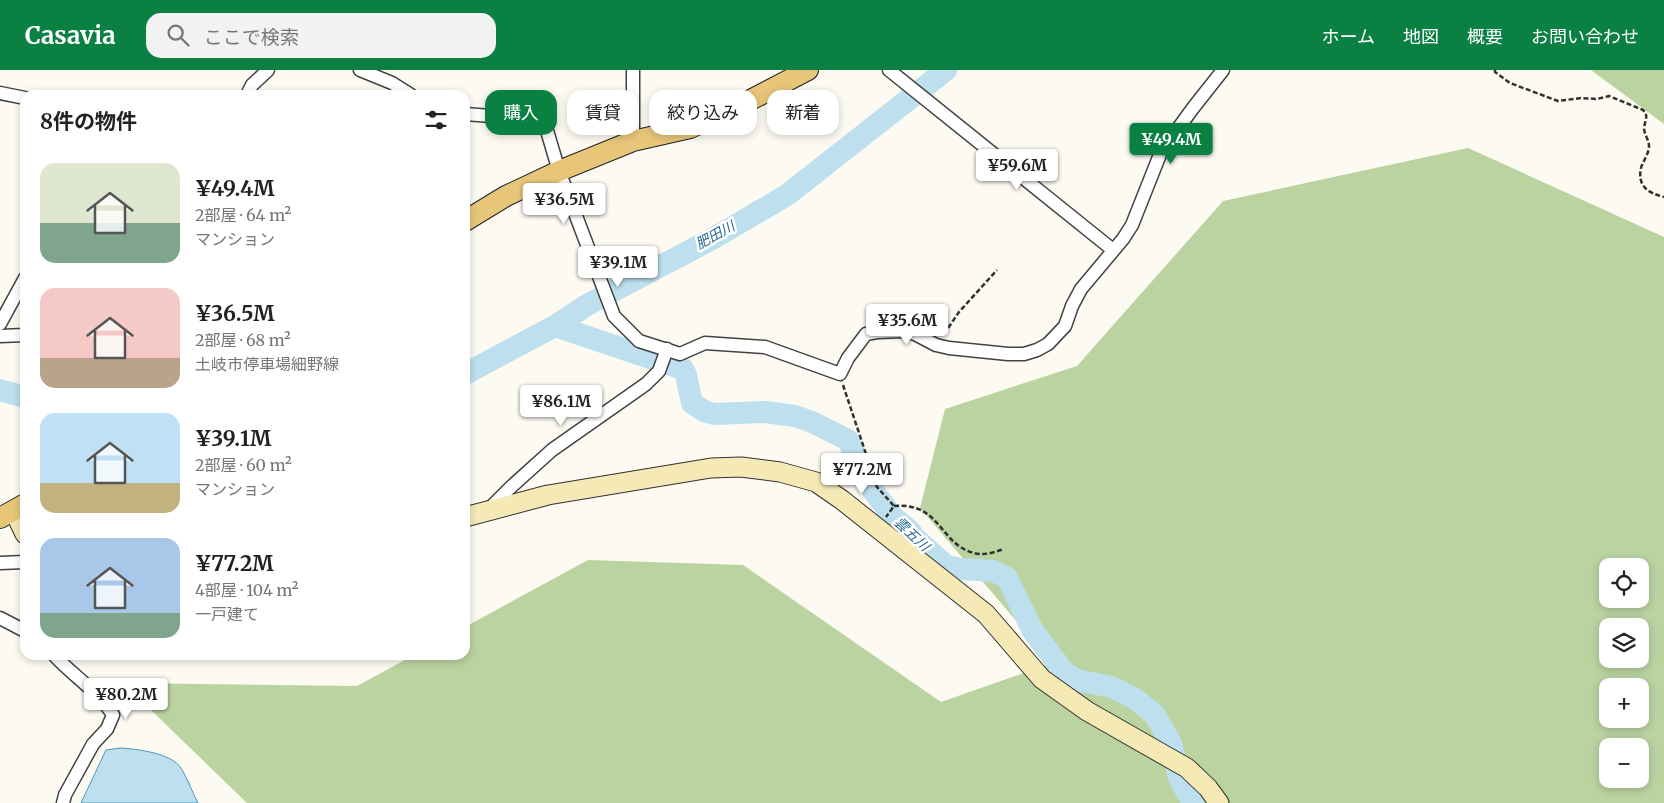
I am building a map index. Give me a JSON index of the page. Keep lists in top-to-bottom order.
{
  "water": ["肥田川", "雲五川"],
  "page": {
    "header": "Casavia",
    "search": "ここで検索",
    "nav": [
      "ホーム",
      "地図",
      "概要",
      "お問い合わせ"
    ],
    "chip": [
      "購入",
      "賃貸",
      "絞り込み",
      "新着"
    ],
    "heading": "8件の物件",
    "price": [
      "¥49.4M",
      "¥59.6M",
      "¥36.5M",
      "¥39.1M",
      "¥35.6M",
      "¥86.1M",
      "¥77.2M",
      "¥80.2M"
    ],
    "list": [
      {
        "name": "¥49.4M",
        "note": "2部屋 · 64 m² · マンション"
      },
      {
        "name": "¥36.5M",
        "note": "2部屋 · 68 m² · 土岐市停車場細野線"
      },
      {
        "name": "¥39.1M",
        "note": "2部屋 · 60 m² · マンション"
      },
      {
        "name": "¥77.2M",
        "note": "4部屋 · 104 m² · 一戸建て"
      }
    ],
    "map_buttons": ["+", "−"]
  }
}
